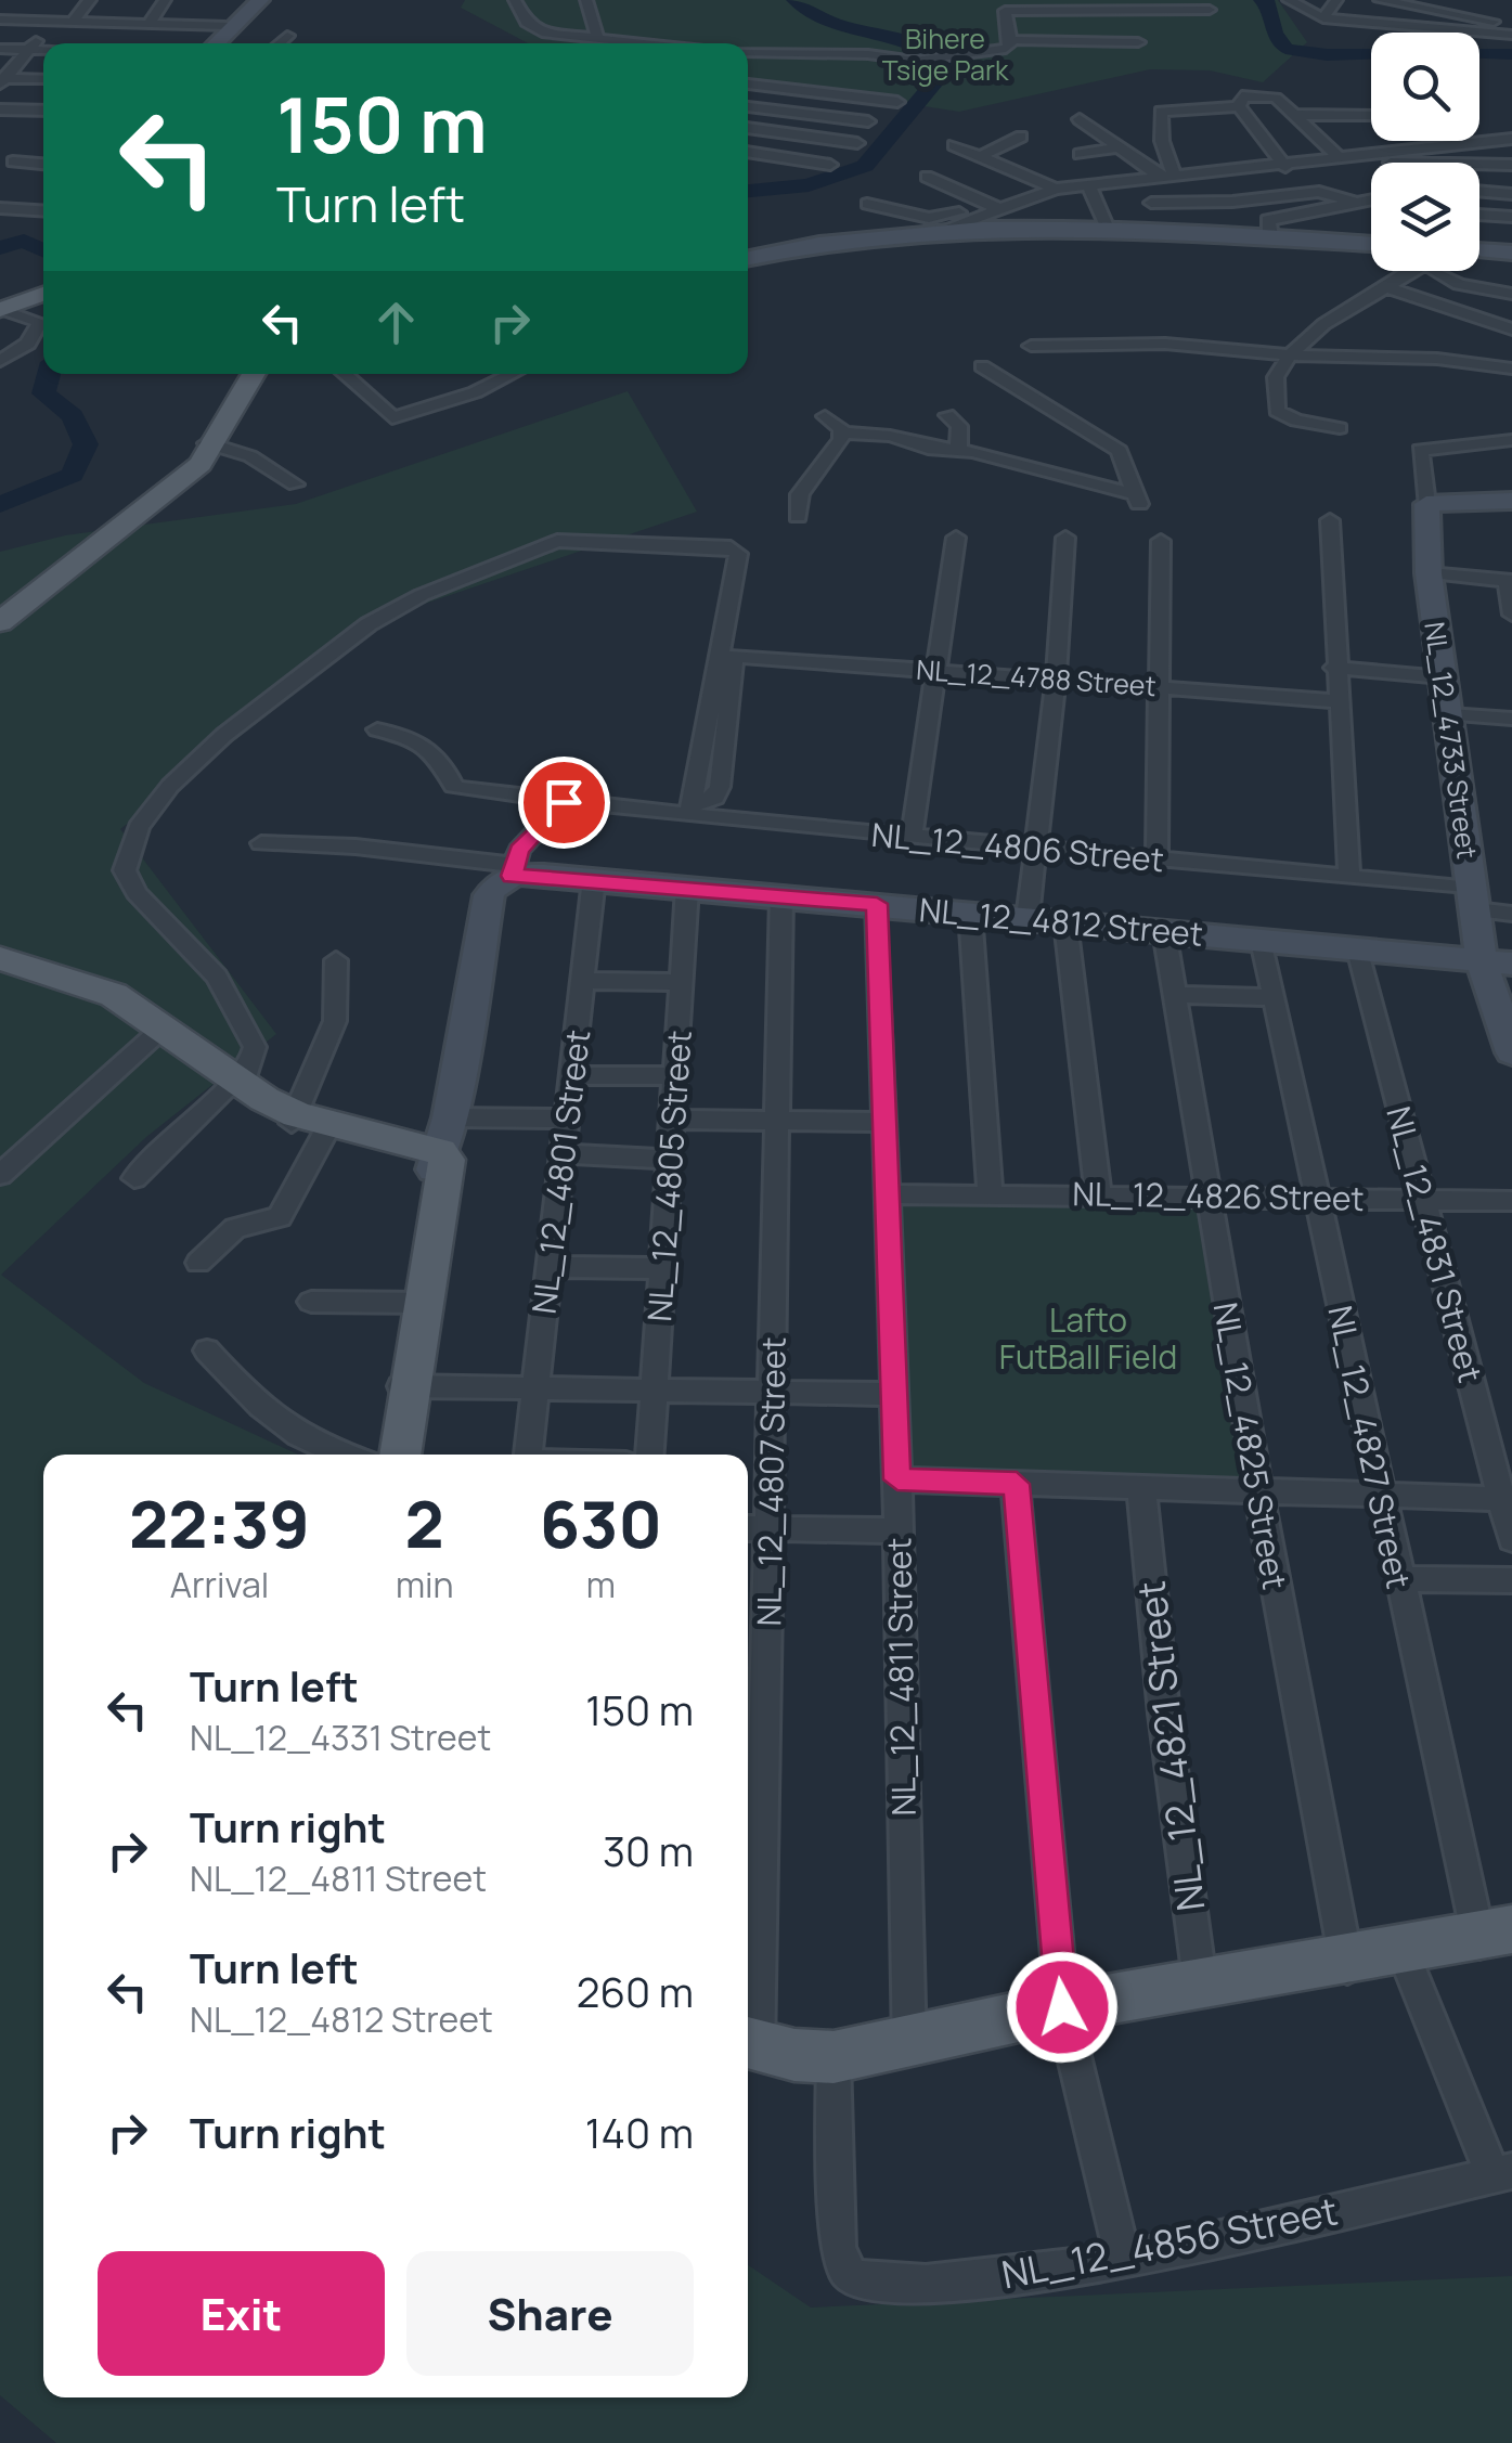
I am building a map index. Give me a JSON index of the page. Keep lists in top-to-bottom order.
{
  "streets": {
    "street": [
      "NL_12_4788 Street",
      "NL_12_4733 Street",
      "NL_12_4806 Street",
      "NL_12_4812 Street",
      "NL_12_4801 Street",
      "NL_12_4805 Street",
      "NL_12_4826 Street",
      "NL_12_4831 Street",
      "NL_12_4825 Street",
      "NL_12_4827 Street",
      "NL_12_4807 Street",
      "NL_12_4811 Street",
      "NL_12_4821 Street",
      "NL_12_4856 Street"
    ]
  },
  "crossings": [
    ["NL_12_4788 Street", "NL_12_4806 Street"],
    ["NL_12_4733 Street", "NL_12_4806 Street"],
    ["NL_12_4733 Street", "NL_12_4812 Street"],
    ["NL_12_4812 Street", "NL_12_4801 Street"],
    ["NL_12_4812 Street", "NL_12_4805 Street"],
    ["NL_12_4812 Street", "NL_12_4831 Street"],
    ["NL_12_4812 Street", "NL_12_4825 Street"],
    ["NL_12_4812 Street", "NL_12_4827 Street"],
    ["NL_12_4812 Street", "NL_12_4807 Street"],
    ["NL_12_4812 Street", "NL_12_4811 Street"],
    ["NL_12_4826 Street", "NL_12_4831 Street"],
    ["NL_12_4826 Street", "NL_12_4825 Street"],
    ["NL_12_4826 Street", "NL_12_4827 Street"],
    ["NL_12_4826 Street", "NL_12_4811 Street"]
  ],
  "parks": ["Bihere Tsige Park", "Lafto FutBall Field"],
  "page": {
    "turn": ["150 m", "Turn left"],
    "eta": [
      "22:39",
      "Arrival",
      "2",
      "min",
      "630",
      "m"
    ],
    "list": [
      {
        "name": "Turn left",
        "note": "NL_12_4331 Street",
        "value": "150 m"
      },
      {
        "name": "Turn right",
        "note": "NL_12_4811 Street",
        "value": "30 m"
      },
      {
        "name": "Turn left",
        "note": "NL_12_4812 Street",
        "value": "260 m"
      },
      {
        "name": "Turn right",
        "value": "140 m"
      }
    ],
    "buttons": ["Exit", "Share"]
  }
}
